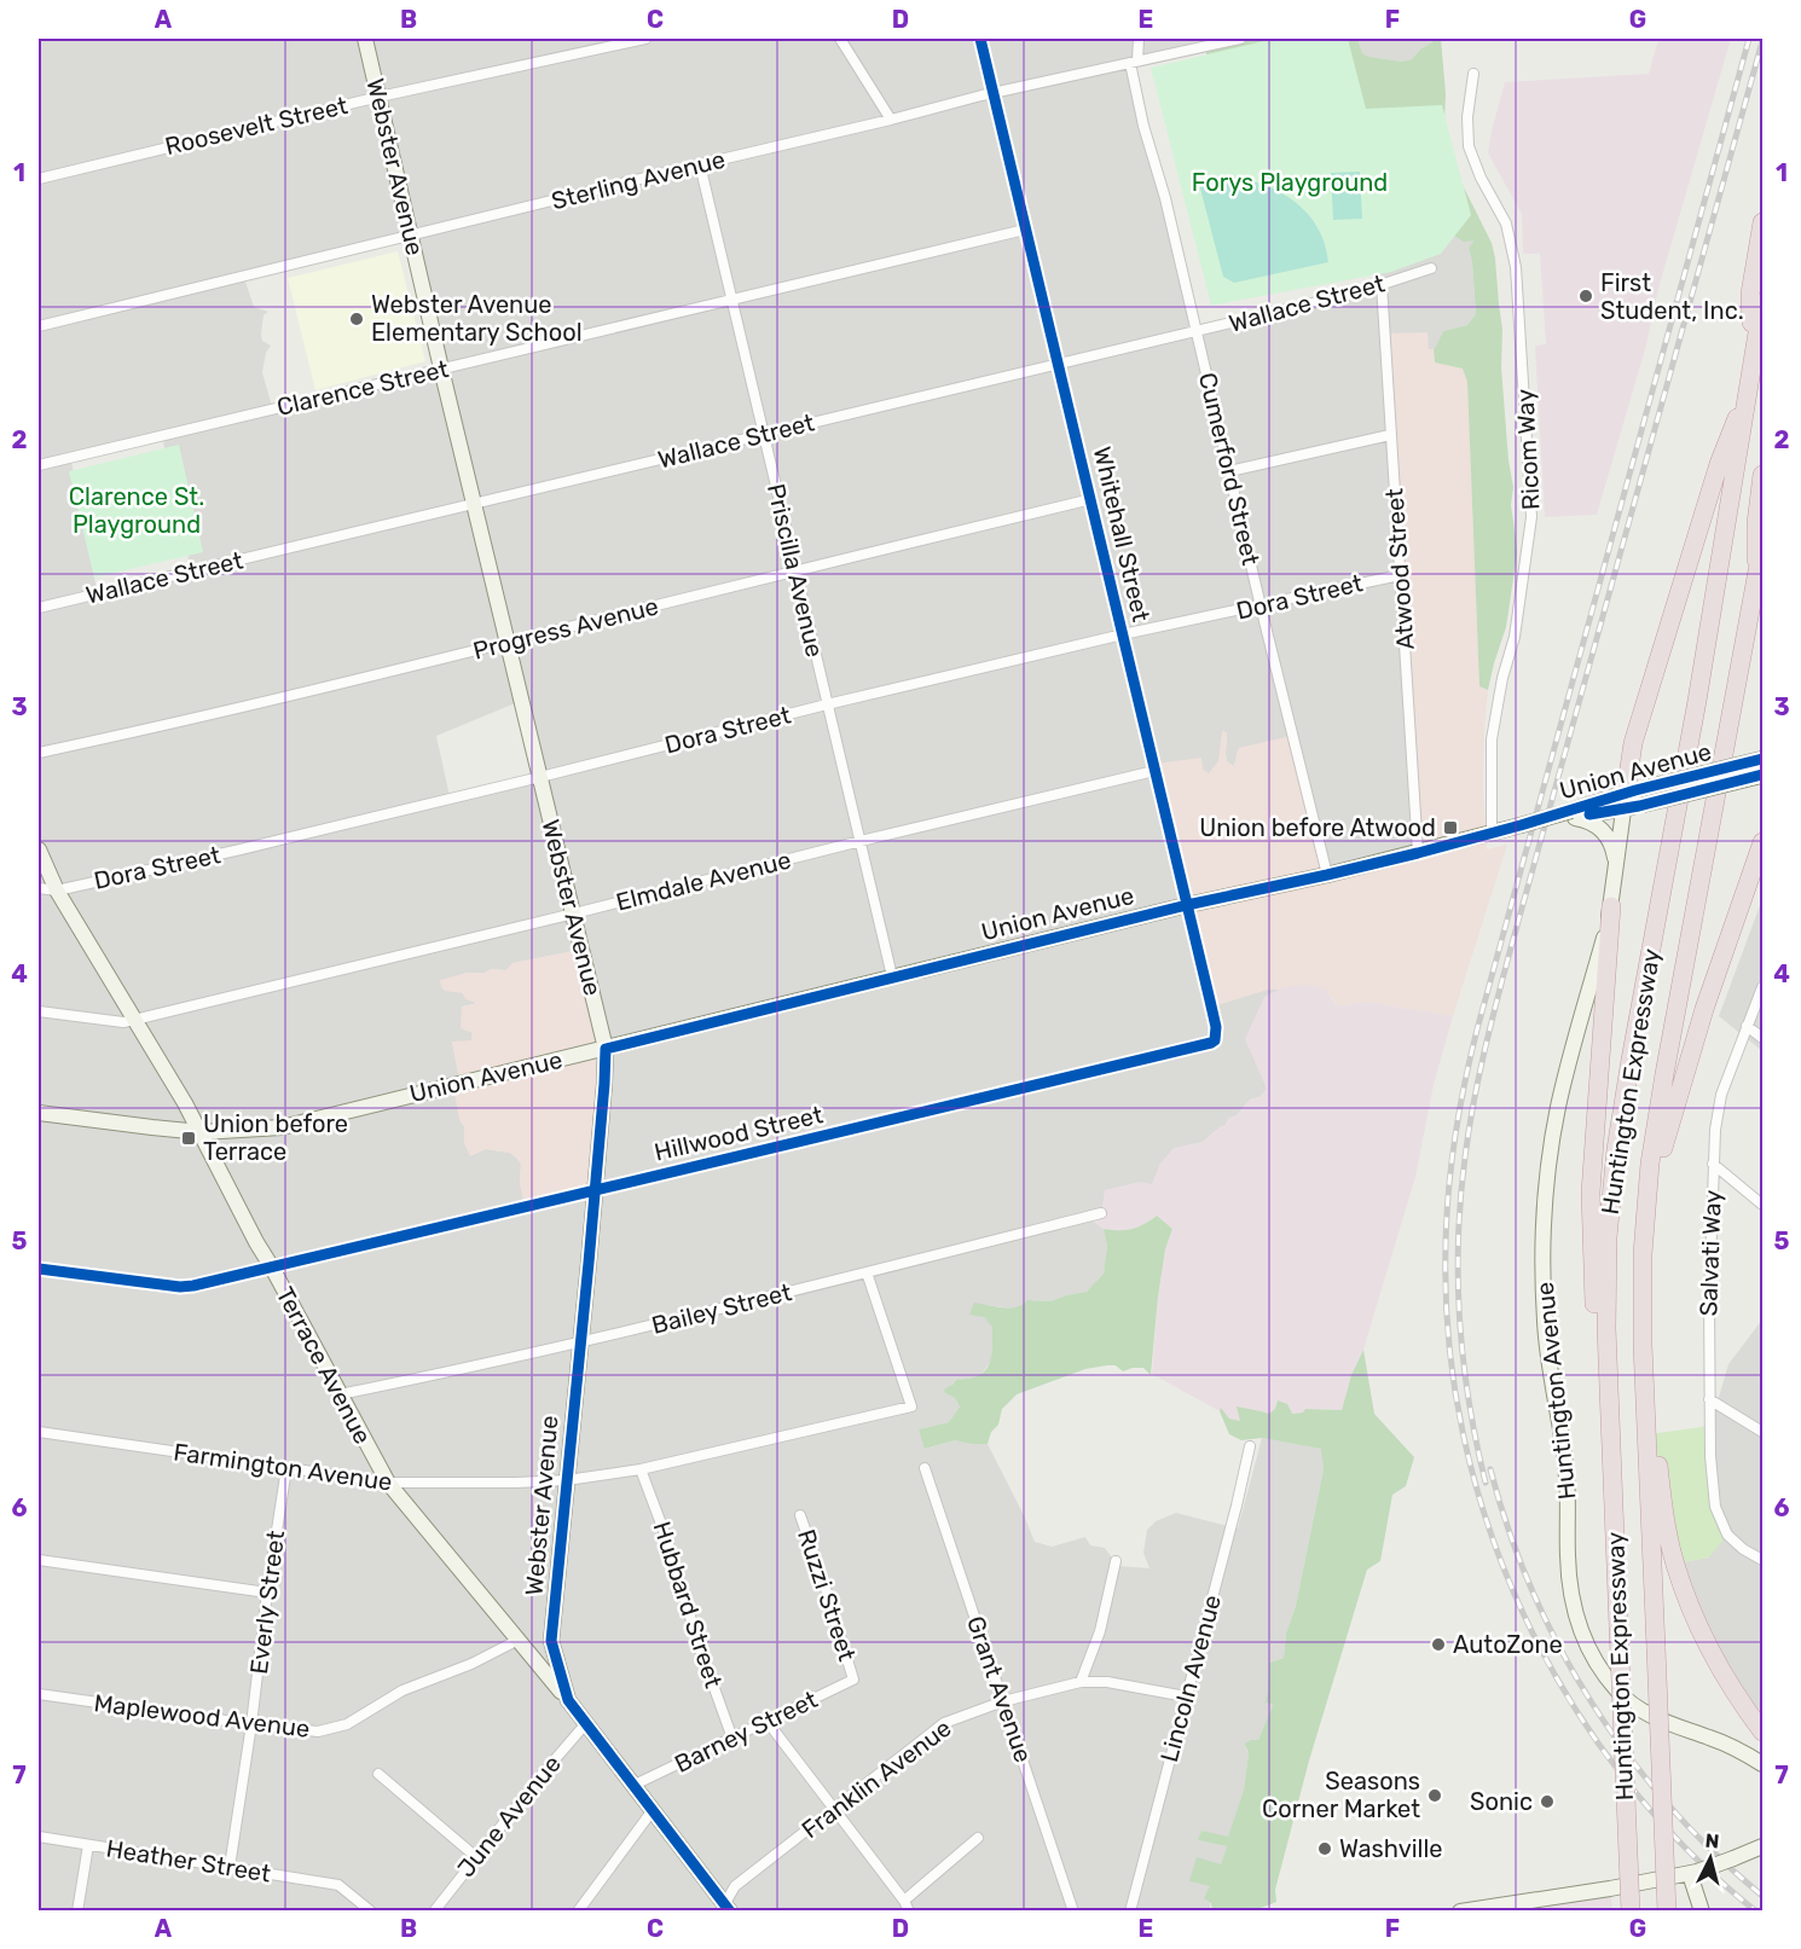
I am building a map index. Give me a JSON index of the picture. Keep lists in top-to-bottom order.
{
  "streets": {
    "highway": ["Huntington Expressway"],
    "main road": [
      "Webster Avenue",
      "Union Avenue",
      "Terrace Avenue",
      "Huntington Avenue"
    ],
    "street": [
      "Roosevelt Street",
      "Sterling Avenue",
      "Wallace Street",
      "Clarence Street",
      "Ricom Way",
      "Cumerford Street",
      "Whitehall Street",
      "Atwood Street",
      "Priscilla Avenue",
      "Dora Street",
      "Progress Avenue",
      "Elmdale Avenue",
      "Hillwood Street",
      "Salvati Way",
      "Bailey Street",
      "Farmington Avenue",
      "Ruzzi Street",
      "Everly Street",
      "Hubbard Street",
      "Lincoln Avenue",
      "Grant Avenue",
      "Maplewood Avenue",
      "Barney Street",
      "Franklin Avenue",
      "June Avenue",
      "Heather Street"
    ]
  },
  "crossings": [
    ["Roosevelt Street", "Webster Avenue"],
    ["Webster Avenue", "Sterling Avenue"],
    ["Webster Avenue", "Wallace Street"],
    ["Webster Avenue", "Clarence Street"],
    ["Webster Avenue", "Dora Street"],
    ["Webster Avenue", "Progress Avenue"],
    ["Webster Avenue", "Union Avenue"],
    ["Webster Avenue", "Elmdale Avenue"],
    ["Webster Avenue", "Hillwood Street"],
    ["Webster Avenue", "Bailey Street"],
    ["Webster Avenue", "Terrace Avenue"],
    ["Webster Avenue", "Farmington Avenue"],
    ["Webster Avenue", "Barney Street"],
    ["Webster Avenue", "Franklin Avenue"],
    ["Webster Avenue", "June Avenue"],
    ["Sterling Avenue", "Cumerford Street"],
    ["Sterling Avenue", "Whitehall Street"],
    ["Sterling Avenue", "Priscilla Avenue"],
    ["Wallace Street", "Cumerford Street"],
    ["Wallace Street", "Whitehall Street"],
    ["Wallace Street", "Atwood Street"],
    ["Wallace Street", "Priscilla Avenue"],
    ["Clarence Street", "Whitehall Street"],
    ["Clarence Street", "Priscilla Avenue"],
    ["Ricom Way", "Union Avenue"],
    ["Cumerford Street", "Dora Street"],
    ["Cumerford Street", "Union Avenue"],
    ["Whitehall Street", "Dora Street"],
    ["Whitehall Street", "Progress Avenue"],
    ["Whitehall Street", "Union Avenue"],
    ["Whitehall Street", "Elmdale Avenue"],
    ["Whitehall Street", "Hillwood Street"],
    ["Atwood Street", "Dora Street"],
    ["Atwood Street", "Union Avenue"],
    ["Priscilla Avenue", "Dora Street"],
    ["Priscilla Avenue", "Progress Avenue"],
    ["Priscilla Avenue", "Union Avenue"],
    ["Priscilla Avenue", "Elmdale Avenue"],
    ["Dora Street", "Terrace Avenue"],
    ["Union Avenue", "Terrace Avenue"],
    ["Union Avenue", "Huntington Avenue"],
    ["Elmdale Avenue", "Terrace Avenue"],
    ["Hillwood Street", "Terrace Avenue"],
    ["Bailey Street", "Terrace Avenue"],
    ["Bailey Street", "Farmington Avenue"],
    ["Terrace Avenue", "Farmington Avenue"],
    ["Terrace Avenue", "Maplewood Avenue"],
    ["Farmington Avenue", "Everly Street"],
    ["Farmington Avenue", "Hubbard Street"],
    ["Ruzzi Street", "Barney Street"],
    ["Everly Street", "Maplewood Avenue"],
    ["Everly Street", "Heather Street"],
    ["Hubbard Street", "Barney Street"],
    ["Lincoln Avenue", "Franklin Avenue"],
    ["Grant Avenue", "Franklin Avenue"]
  ],
  "parks": ["Forys Playground", "Clarence St. Playground"],
  "places": {
    "other": [
      "First Student, Inc.",
      "Webster Avenue Elementary School",
      "AutoZone",
      "Seasons Corner Market",
      "Sonic",
      "Washville"
    ],
    "transit": ["Union before Atwood", "Union before Terrace"]
  },
  "north": "top",
  "grid": {
    "columns": [
      "A",
      "B",
      "C",
      "D",
      "E",
      "F",
      "G"
    ],
    "rows": [
      "1",
      "2",
      "3",
      "4",
      "5",
      "6",
      "7"
    ]
  }
}
